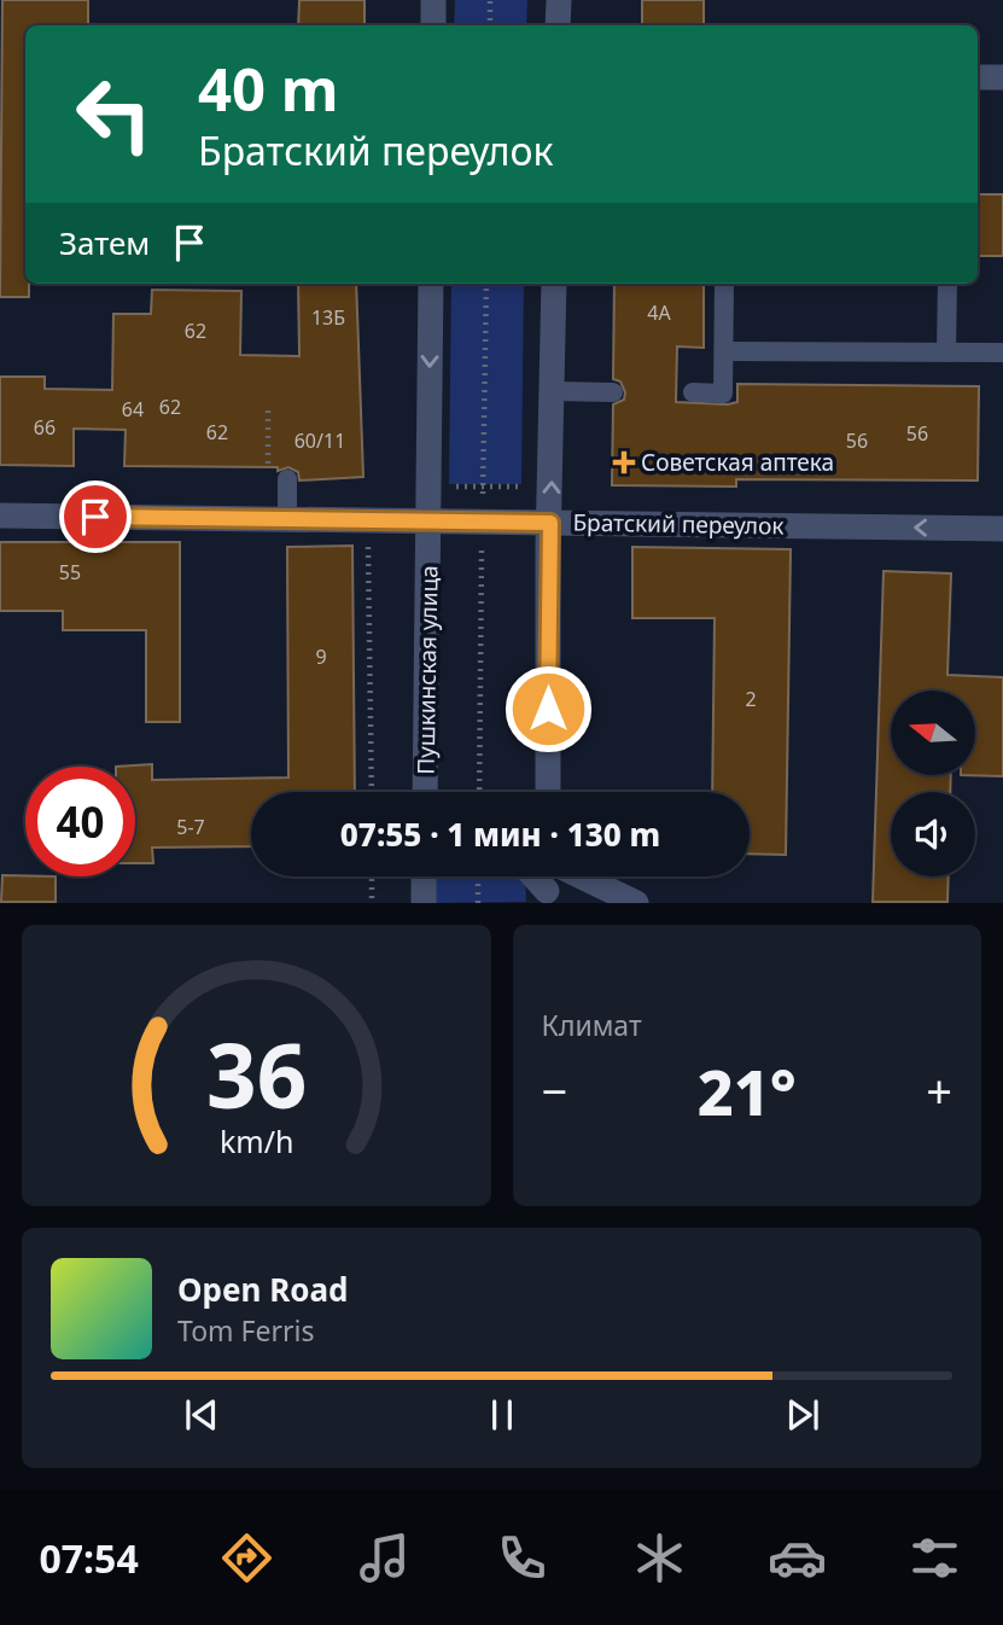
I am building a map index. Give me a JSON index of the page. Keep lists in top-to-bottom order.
{
  "streets": {
    "street": ["Братский переулок", "Пушкинская улица"]
  },
  "crossings": [
    ["Братский переулок", "Пушкинская улица"]
  ],
  "one_way": ["Братский переулок"],
  "places": {
    "health": ["Советская аптека"]
  },
  "house_numbers": [
    "4А",
    "13Б",
    "62",
    "62",
    "64",
    "66",
    "62",
    "56",
    "60/11",
    "56",
    "55",
    "9",
    "2",
    "5-7"
  ],
  "north": "left",
  "page": {
    "turn": ["40 m", "Братский переулок"],
    "then": "Затем",
    "limit": "40",
    "trip": "07:55 · 1 мин · 130 m",
    "tile": "Климат",
    "heat": ["−", "21°", "+"],
    "song": ["Open Road", "Tom Ferris"],
    "tabs": "07:54",
    "gauge": ["36", "km/h"]
  }
}
